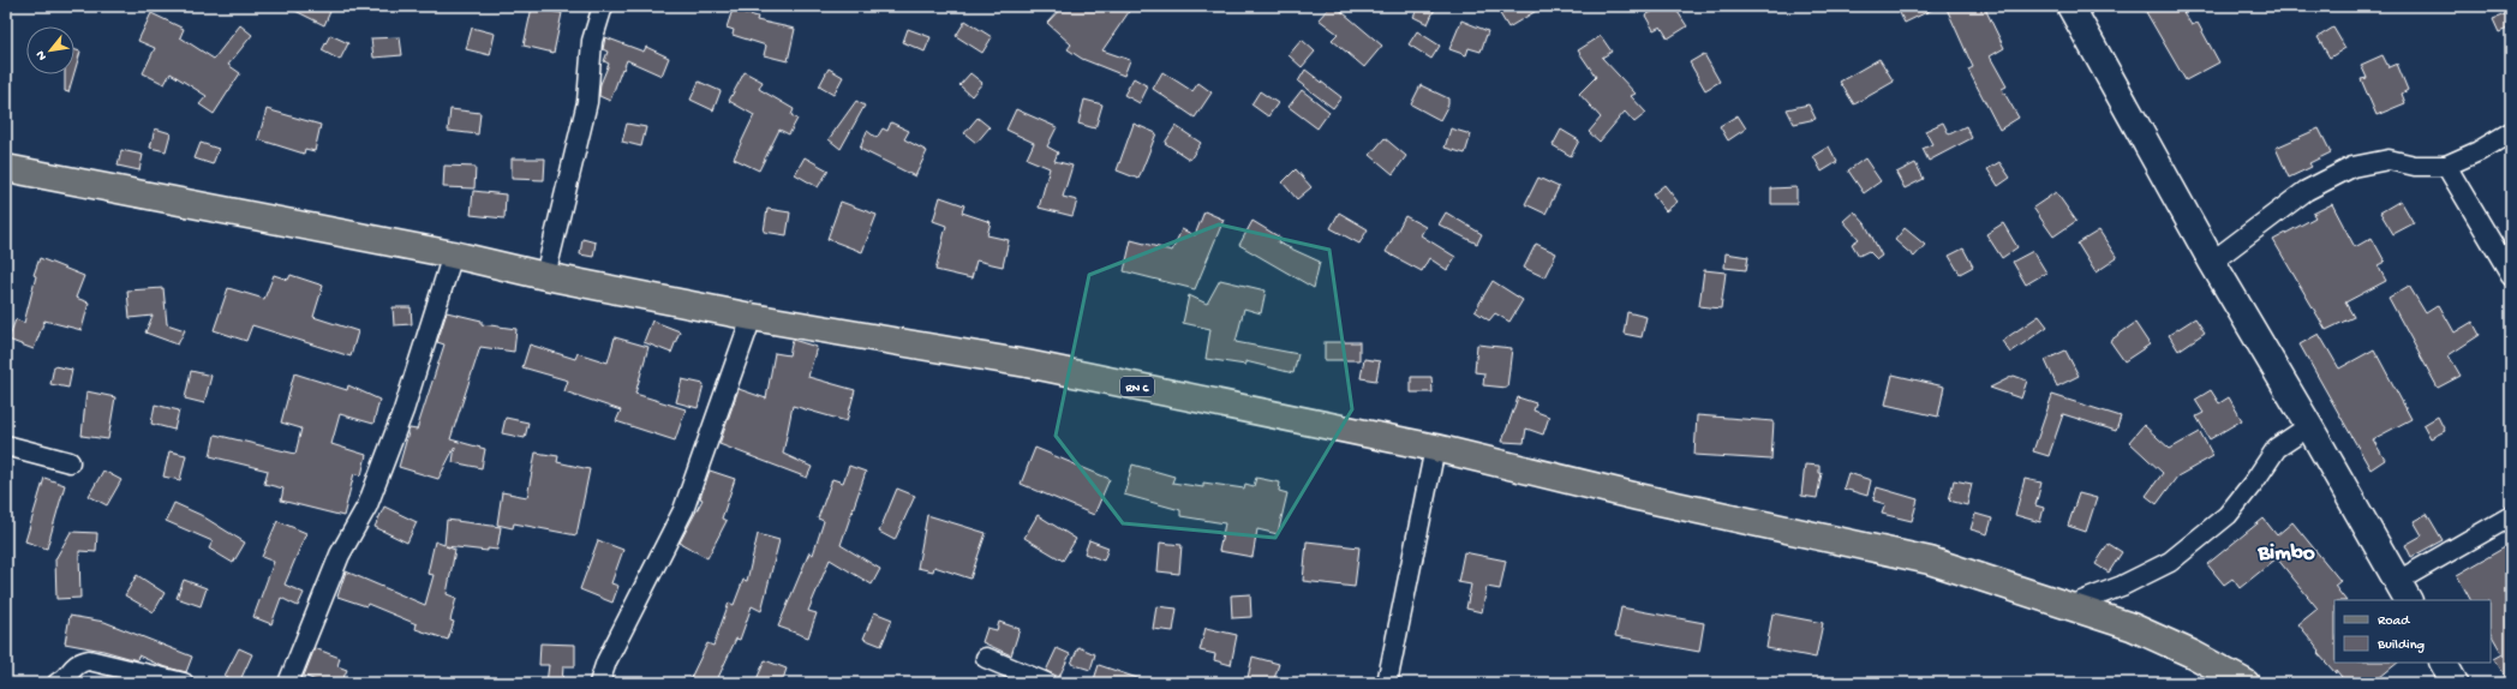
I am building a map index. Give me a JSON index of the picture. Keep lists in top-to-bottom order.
{
  "streets": {
    "main road": ["RN 6"]
  },
  "districts": ["Bimbo"],
  "legend": ["Road", "Building"],
  "north": "bottom left"
}
